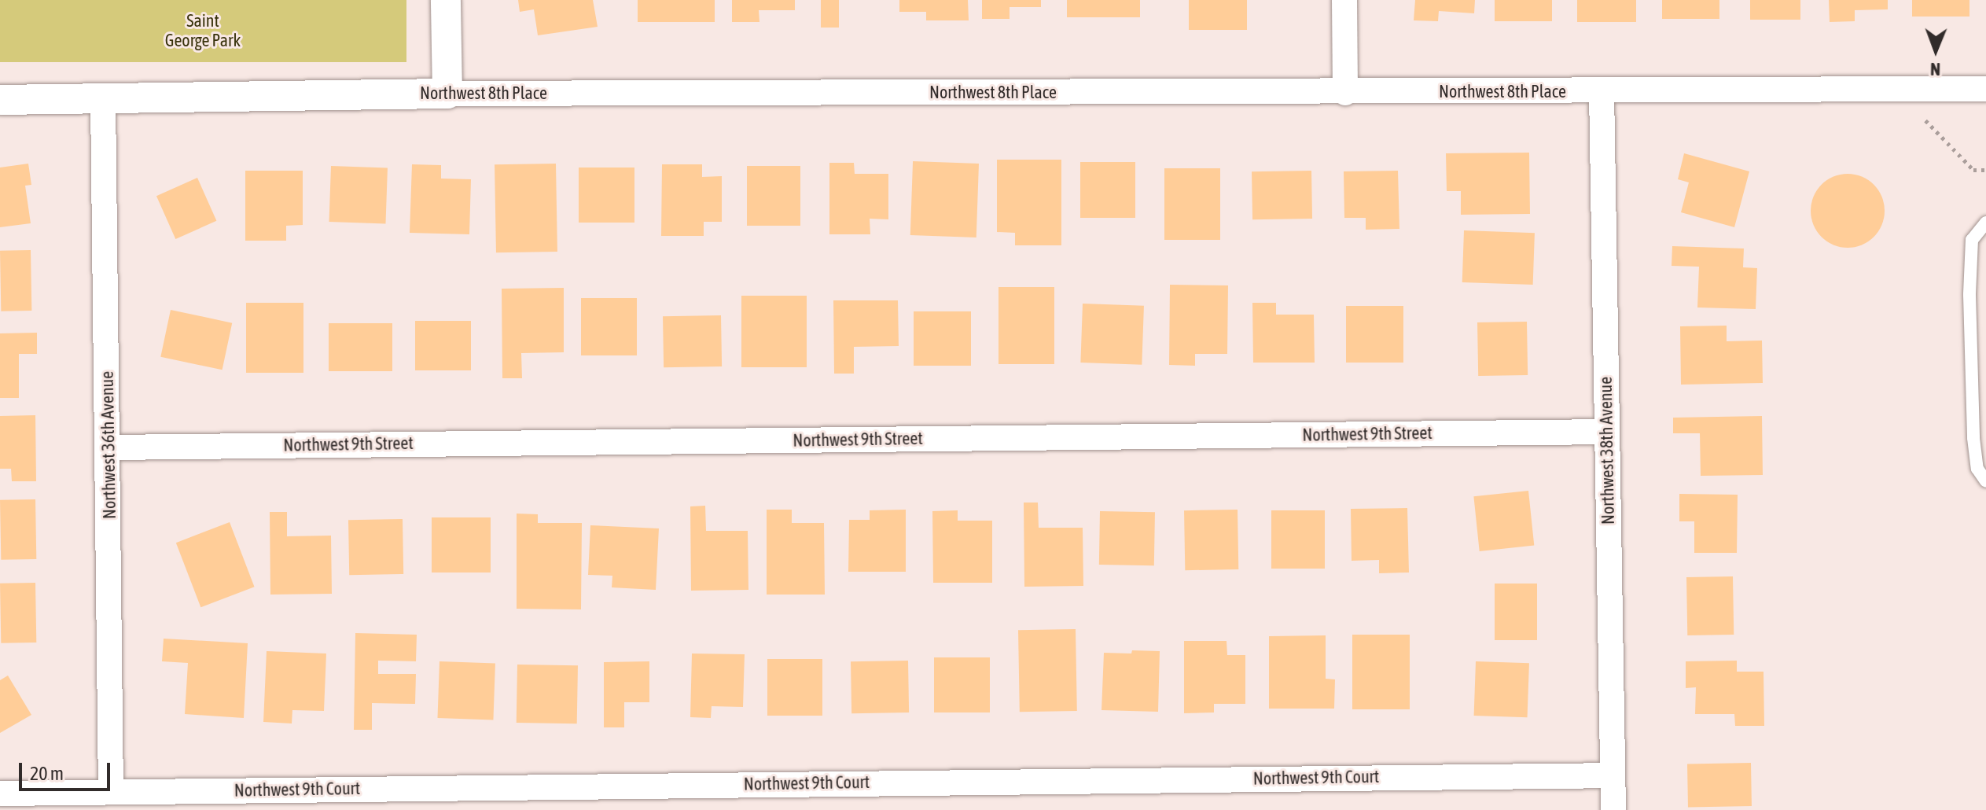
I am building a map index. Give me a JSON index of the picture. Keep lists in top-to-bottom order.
{
  "streets": {
    "street": [
      "Northwest 8th Place",
      "Northwest 9th Street",
      "Northwest 36th Avenue",
      "Northwest 38th Avenue",
      "Northwest 9th Court"
    ]
  },
  "crossings": [
    ["Northwest 8th Place", "Northwest 36th Avenue"],
    ["Northwest 8th Place", "Northwest 38th Avenue"],
    ["Northwest 9th Street", "Northwest 36th Avenue"],
    ["Northwest 9th Street", "Northwest 38th Avenue"],
    ["Northwest 36th Avenue", "Northwest 9th Court"],
    ["Northwest 38th Avenue", "Northwest 9th Court"]
  ],
  "parks": ["Saint George Park"],
  "scale_bar": "20 m",
  "north": "bottom"
}
